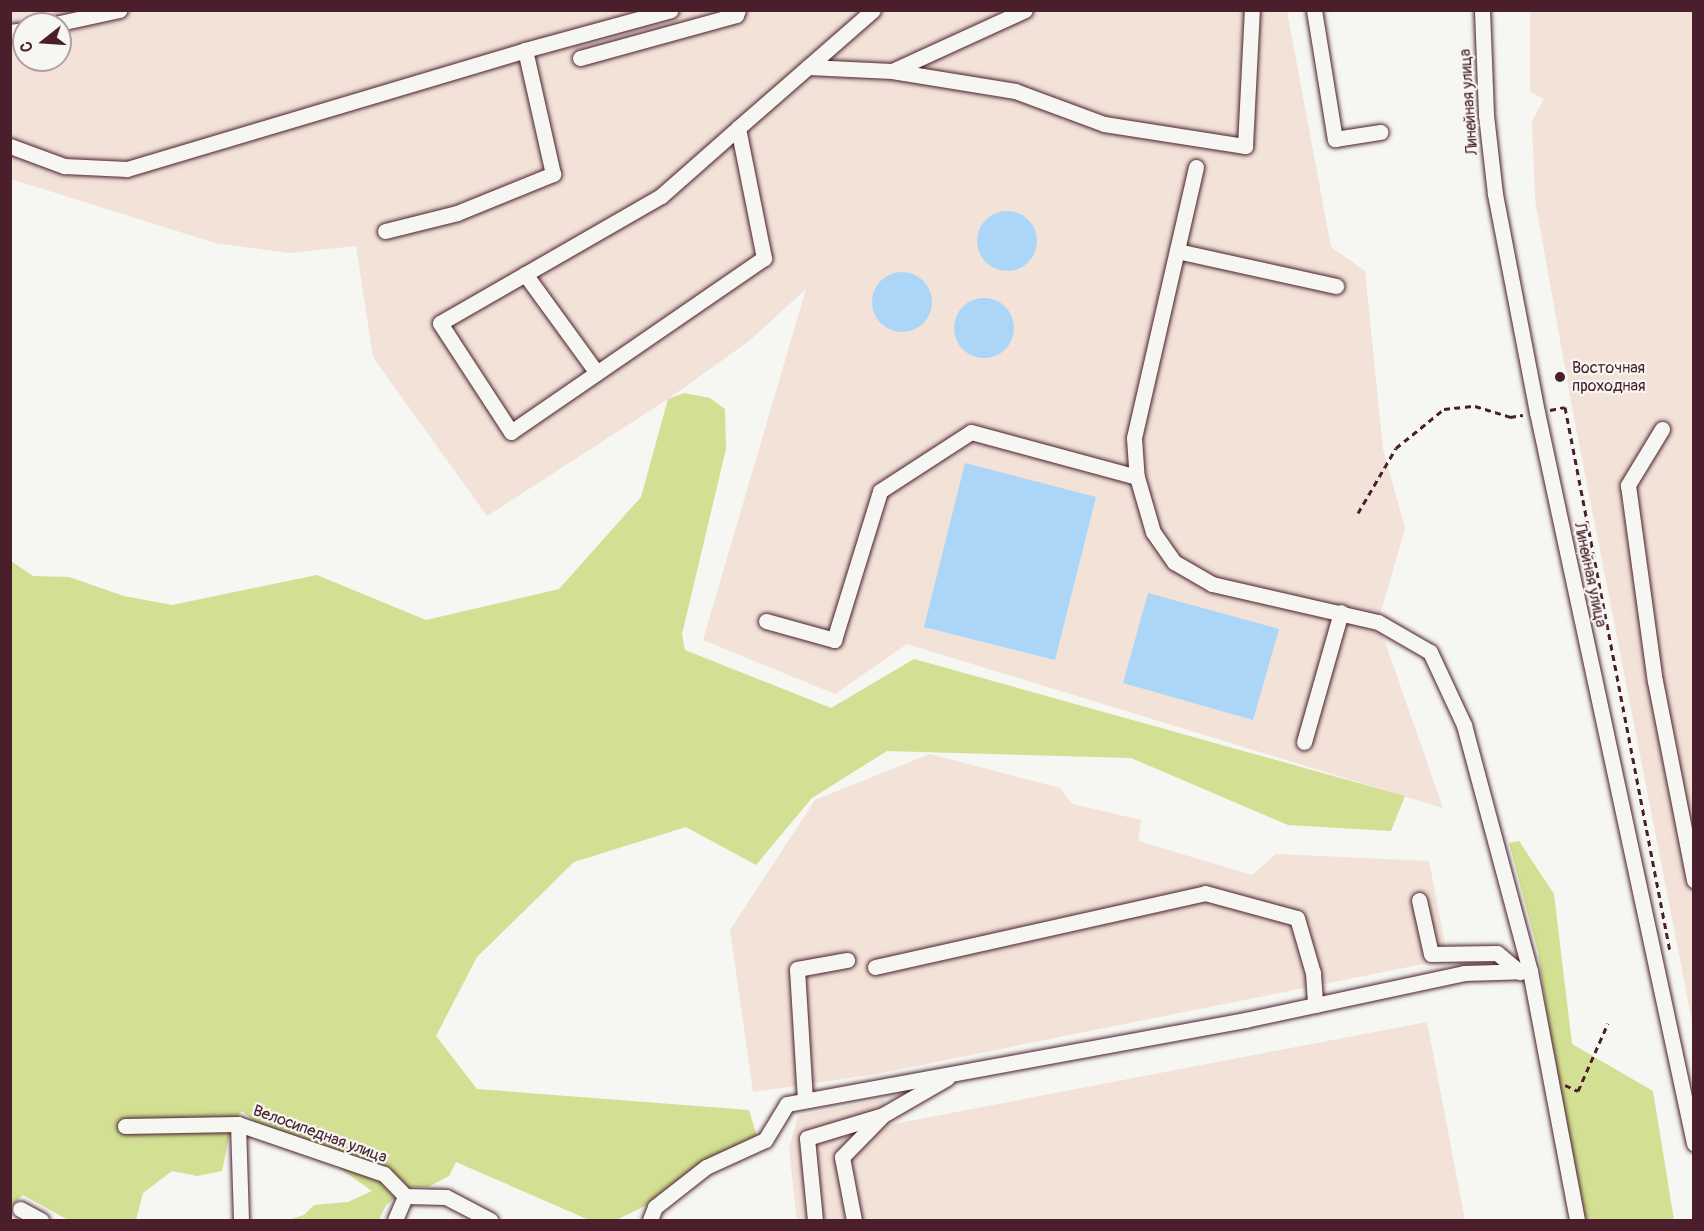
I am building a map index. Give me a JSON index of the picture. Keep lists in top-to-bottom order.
{
  "streets": {
    "street": ["Линейная улица", "Велосипедная улица"]
  },
  "places": ["Восточная проходная"],
  "north": "left"
}
